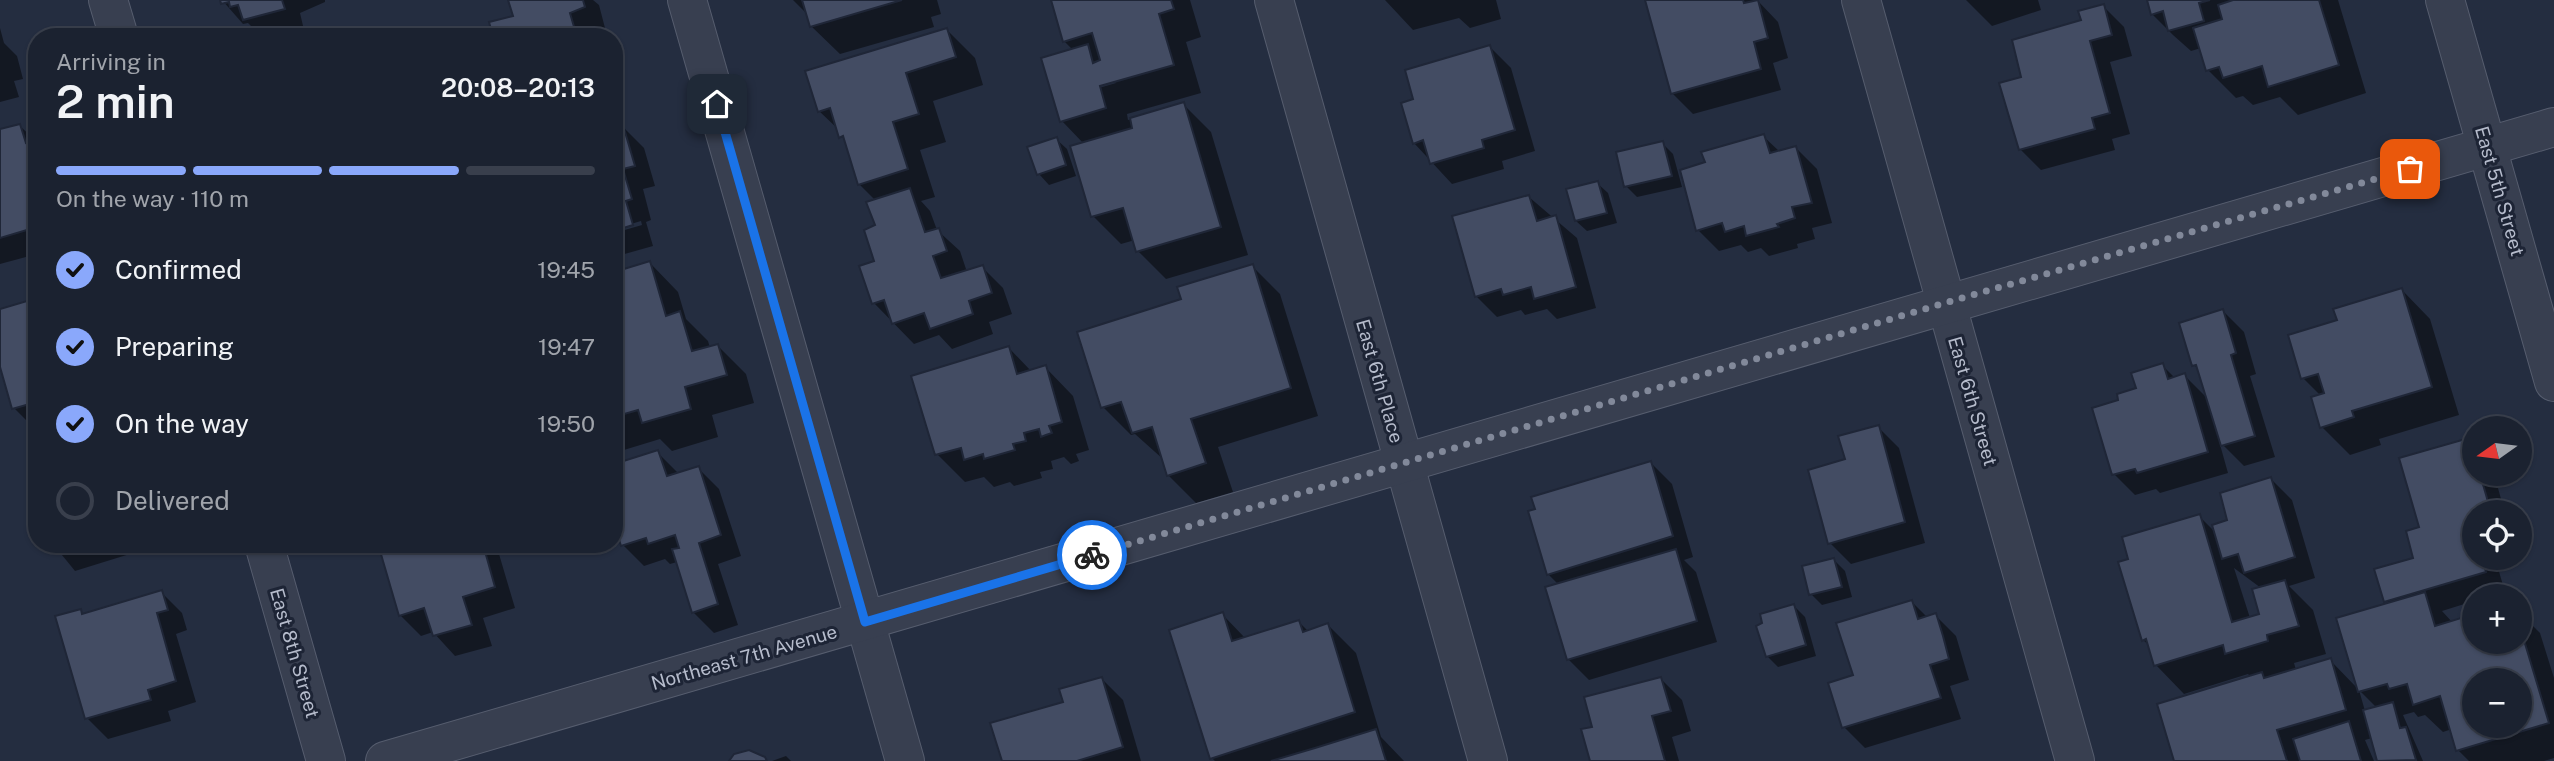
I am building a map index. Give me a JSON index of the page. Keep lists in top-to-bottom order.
{
  "streets": {
    "street": [
      "East 5th Street",
      "East 6th Place",
      "East 6th Street",
      "East 8th Street",
      "Northeast 7th Avenue"
    ]
  },
  "crossings": [
    ["East 5th Street", "Northeast 7th Avenue"],
    ["East 6th Place", "Northeast 7th Avenue"],
    ["East 6th Street", "Northeast 7th Avenue"]
  ],
  "north": "left",
  "page": {
    "heading": ["2 min", "Arriving in", "20:08–20:13"],
    "bar": "On the way · 110 m",
    "list": [
      ["Confirmed", "19:45"],
      ["Preparing", "19:47"],
      ["On the way", "19:50"],
      "Delivered"
    ],
    "map_buttons": ["+", "−"]
  }
}
